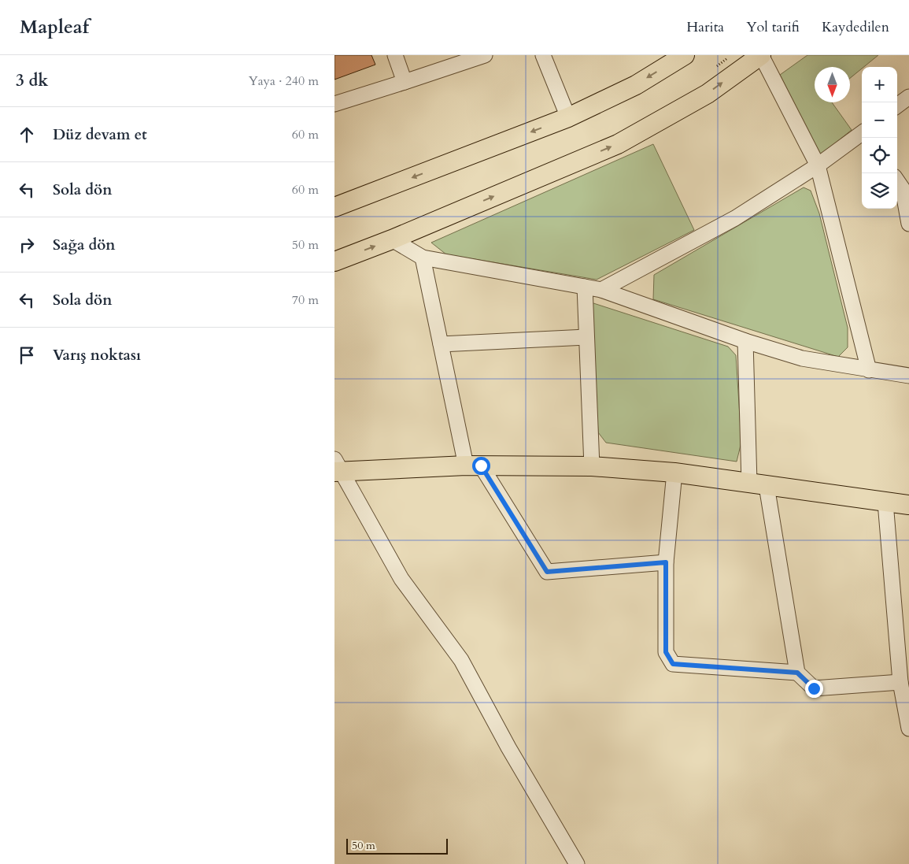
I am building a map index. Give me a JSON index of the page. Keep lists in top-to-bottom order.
{
  "scale_bar": "50 m",
  "north": "bottom",
  "page": {
    "header": "Mapleaf",
    "nav": ["Harita", "Yol tarifi", "Kaydedilen"],
    "heading": ["3 dk", "Yaya · 240 m"],
    "map_buttons": ["+", "−"],
    "list": [
      ["Düz devam et", "60 m"],
      ["Sola dön", "60 m"],
      ["Sağa dön", "50 m"],
      ["Sola dön", "70 m"],
      "Varış noktası"
    ],
    "scale": "50 m"
  }
}
